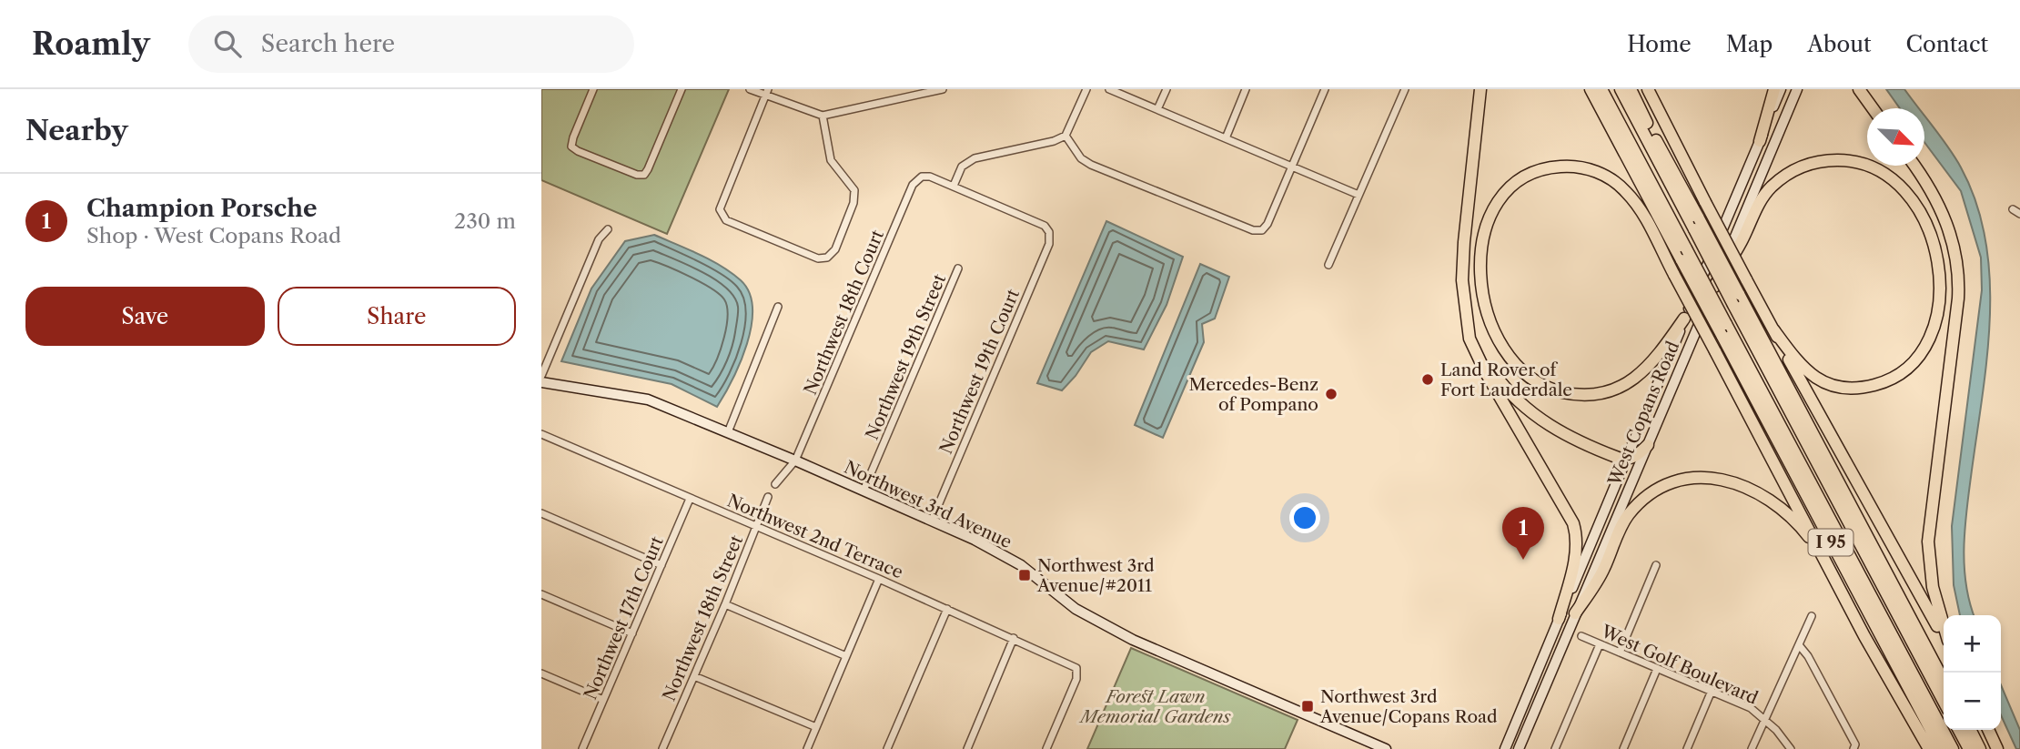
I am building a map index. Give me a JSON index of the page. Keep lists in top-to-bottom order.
{
  "streets": {
    "highway": ["I 95"],
    "main road": ["West Copans Road", "Northwest 3rd Avenue"],
    "street": [
      "Northwest 18th Court",
      "Northwest 19th Street",
      "Northwest 19th Court",
      "Northwest 2nd Terrace",
      "Northwest 17th Court",
      "Northwest 18th Street",
      "West Golf Boulevard"
    ]
  },
  "crossings": [
    ["Northwest 18th Court", "Northwest 19th Court"],
    ["Northwest 18th Court", "Northwest 3rd Avenue"],
    ["Northwest 19th Street", "Northwest 3rd Avenue"],
    ["Northwest 19th Court", "Northwest 3rd Avenue"],
    ["Northwest 2nd Terrace", "Northwest 17th Court"],
    ["Northwest 2nd Terrace", "Northwest 18th Street"]
  ],
  "parks": ["Forest Lawn Memorial Gardens"],
  "places": {
    "other": ["Land Rover of Fort Lauderdale", "Mercedes-Benz of Pompano"],
    "transit": ["Northwest 3rd Avenue/#2011", "Northwest 3rd Avenue/Copans Road"]
  },
  "north": "bottom right",
  "page": {
    "header": "Roamly",
    "search": "Search here",
    "nav": [
      "Home",
      "Map",
      "About",
      "Contact"
    ],
    "heading": "Nearby",
    "list": [
      {
        "mark": "1",
        "name": "Champion Porsche",
        "note": "Shop · West Copans Road",
        "value": "230 m"
      }
    ],
    "buttons": ["Save", "Share"],
    "pins": "1",
    "map_buttons": ["+", "−"]
  }
}
